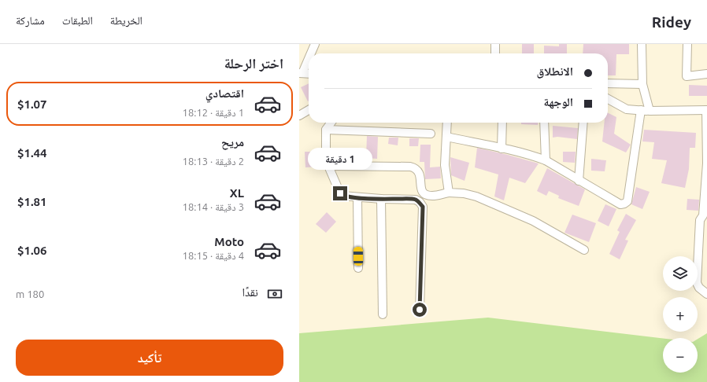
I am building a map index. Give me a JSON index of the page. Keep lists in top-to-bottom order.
{
  "page": {
    "header": "Ridey",
    "nav": ["الخريطة", "الطبقات", "مشاركة"],
    "heading": "اختر الرحلة",
    "banner": ["الانطلاق", "الوجهة"],
    "list": [
      {
        "name": "اقتصادي",
        "note": "1 دقيقة · 18:12",
        "value": "$1.07"
      },
      {
        "name": "مريح",
        "note": "2 دقيقة · 18:13",
        "value": "$1.44"
      },
      {
        "name": "XL",
        "note": "3 دقيقة · 18:14",
        "value": "$1.81"
      },
      {
        "name": "Moto",
        "note": "4 دقيقة · 18:15",
        "value": "$1.06"
      }
    ],
    "bubble": "1 دقيقة",
    "map_buttons": ["+", "−"],
    "pay": ["نقدًا", "180 m"],
    "buttons": "تأكيد"
  }
}
